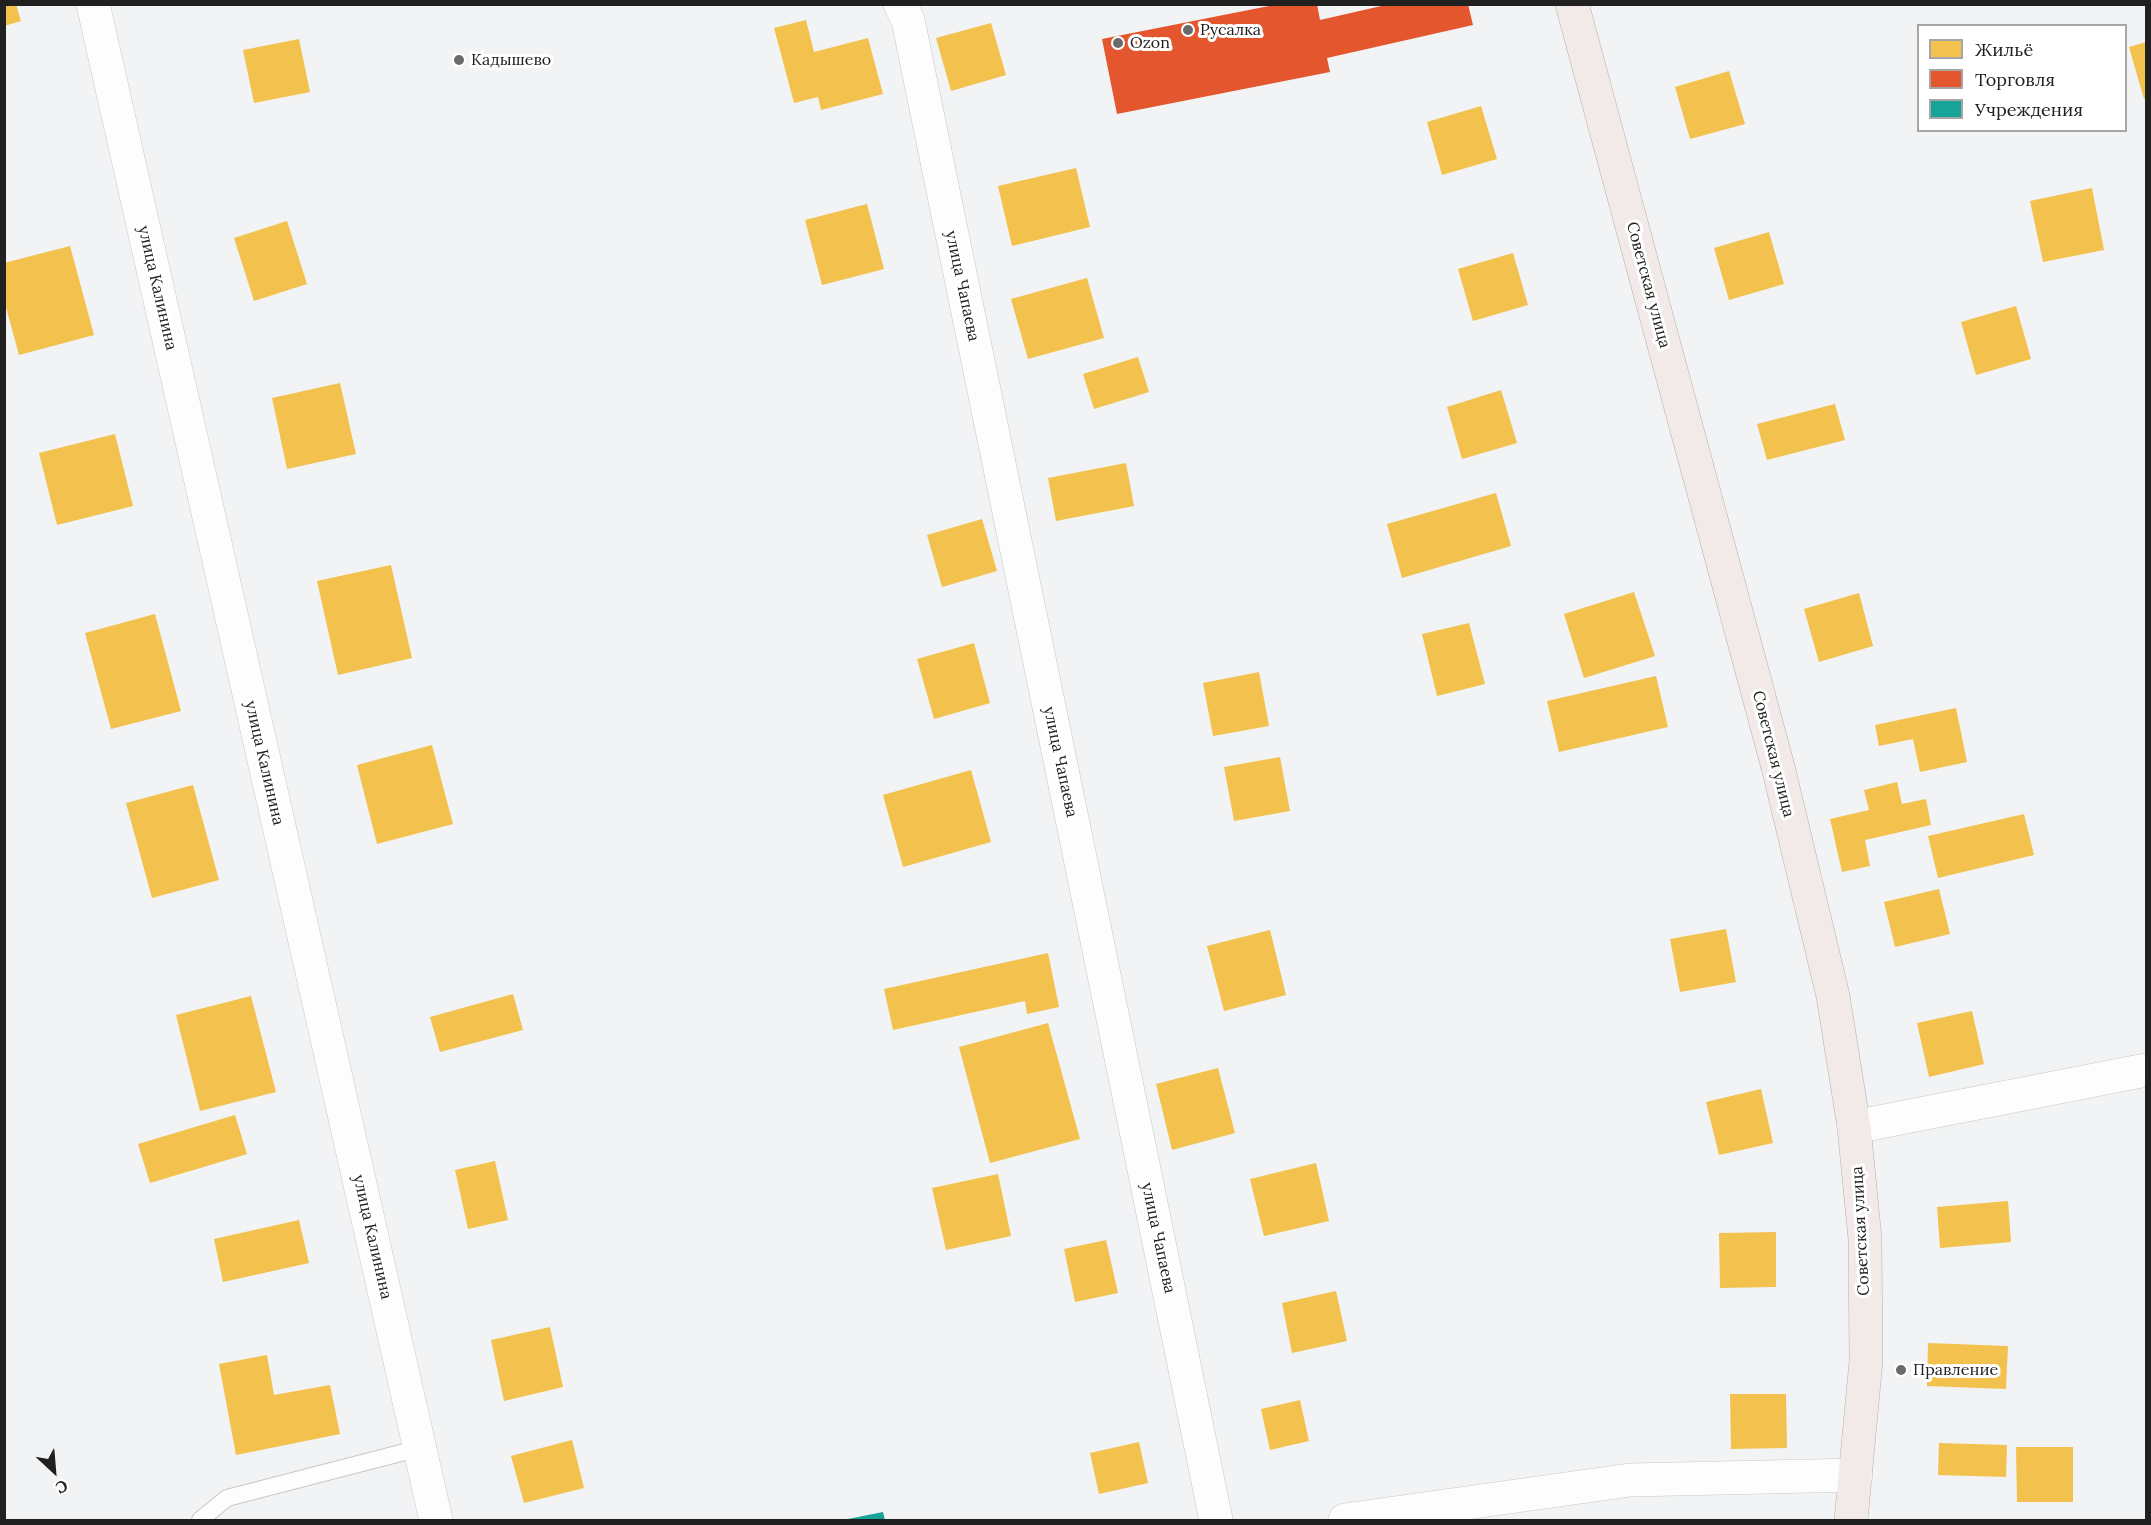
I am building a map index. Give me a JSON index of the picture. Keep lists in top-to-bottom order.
{
  "streets": {
    "main road": ["Советская улица"],
    "street": ["улица Чапаева", "улица Калинина"]
  },
  "places": [
    "Русалка",
    "Ozon",
    "Кадышево",
    "Правление"
  ],
  "legend": ["Жильё", "Торговля", "Учреждения"],
  "north": "bottom right"
}
